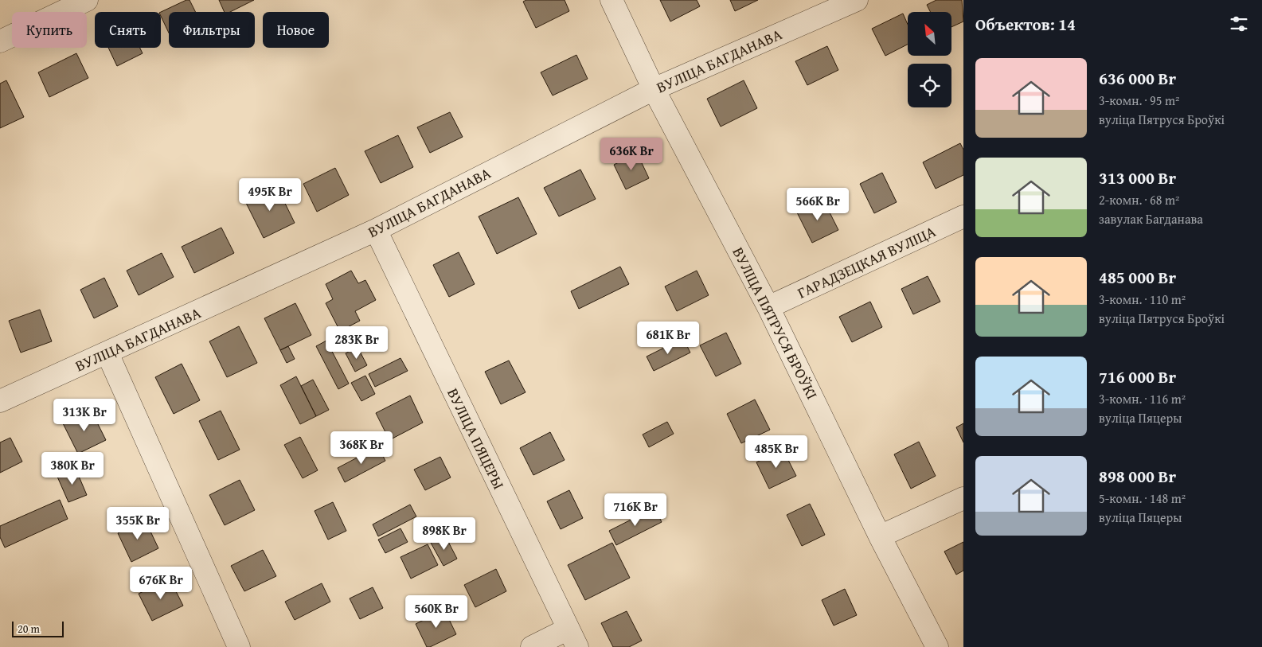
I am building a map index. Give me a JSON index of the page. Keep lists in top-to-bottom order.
{
  "streets": {
    "street": [
      "ВУЛІЦА БАГДАНАВА",
      "ГАРАДЗЕЦКАЯ ВУЛІЦА",
      "ВУЛІЦА ПЯТРУСЯ БРОЎКІ",
      "ВУЛІЦА ПЯЦЕРЫ"
    ]
  },
  "crossings": [
    ["ВУЛІЦА БАГДАНАВА", "ВУЛІЦА ПЯТРУСЯ БРОЎКІ"],
    ["ВУЛІЦА БАГДАНАВА", "ВУЛІЦА ПЯЦЕРЫ"],
    ["ГАРАДЗЕЦКАЯ ВУЛІЦА", "ВУЛІЦА ПЯТРУСЯ БРОЎКІ"]
  ],
  "scale_bar": "20 m",
  "north": "top left",
  "page": {
    "heading": "Объектов: 14",
    "chip": [
      "Купить",
      "Снять",
      "Фильтры",
      "Новое"
    ],
    "list": [
      {
        "name": "636 000 Br",
        "note": "3-комн. · 95 m² · вуліца Пятруся Броўкі"
      },
      {
        "name": "313 000 Br",
        "note": "2-комн. · 68 m² · завулак Багданава"
      },
      {
        "name": "485 000 Br",
        "note": "3-комн. · 110 m² · вуліца Пятруся Броўкі"
      },
      {
        "name": "716 000 Br",
        "note": "3-комн. · 116 m² · вуліца Пяцеры"
      },
      {
        "name": "898 000 Br",
        "note": "5-комн. · 148 m² · вуліца Пяцеры"
      }
    ],
    "price": [
      "636K Br",
      "495K Br",
      "566K Br",
      "681K Br",
      "283K Br",
      "313K Br",
      "368K Br",
      "485K Br",
      "380K Br",
      "716K Br",
      "355K Br",
      "898K Br",
      "676K Br",
      "560K Br"
    ],
    "scale": "20 m"
  }
}
